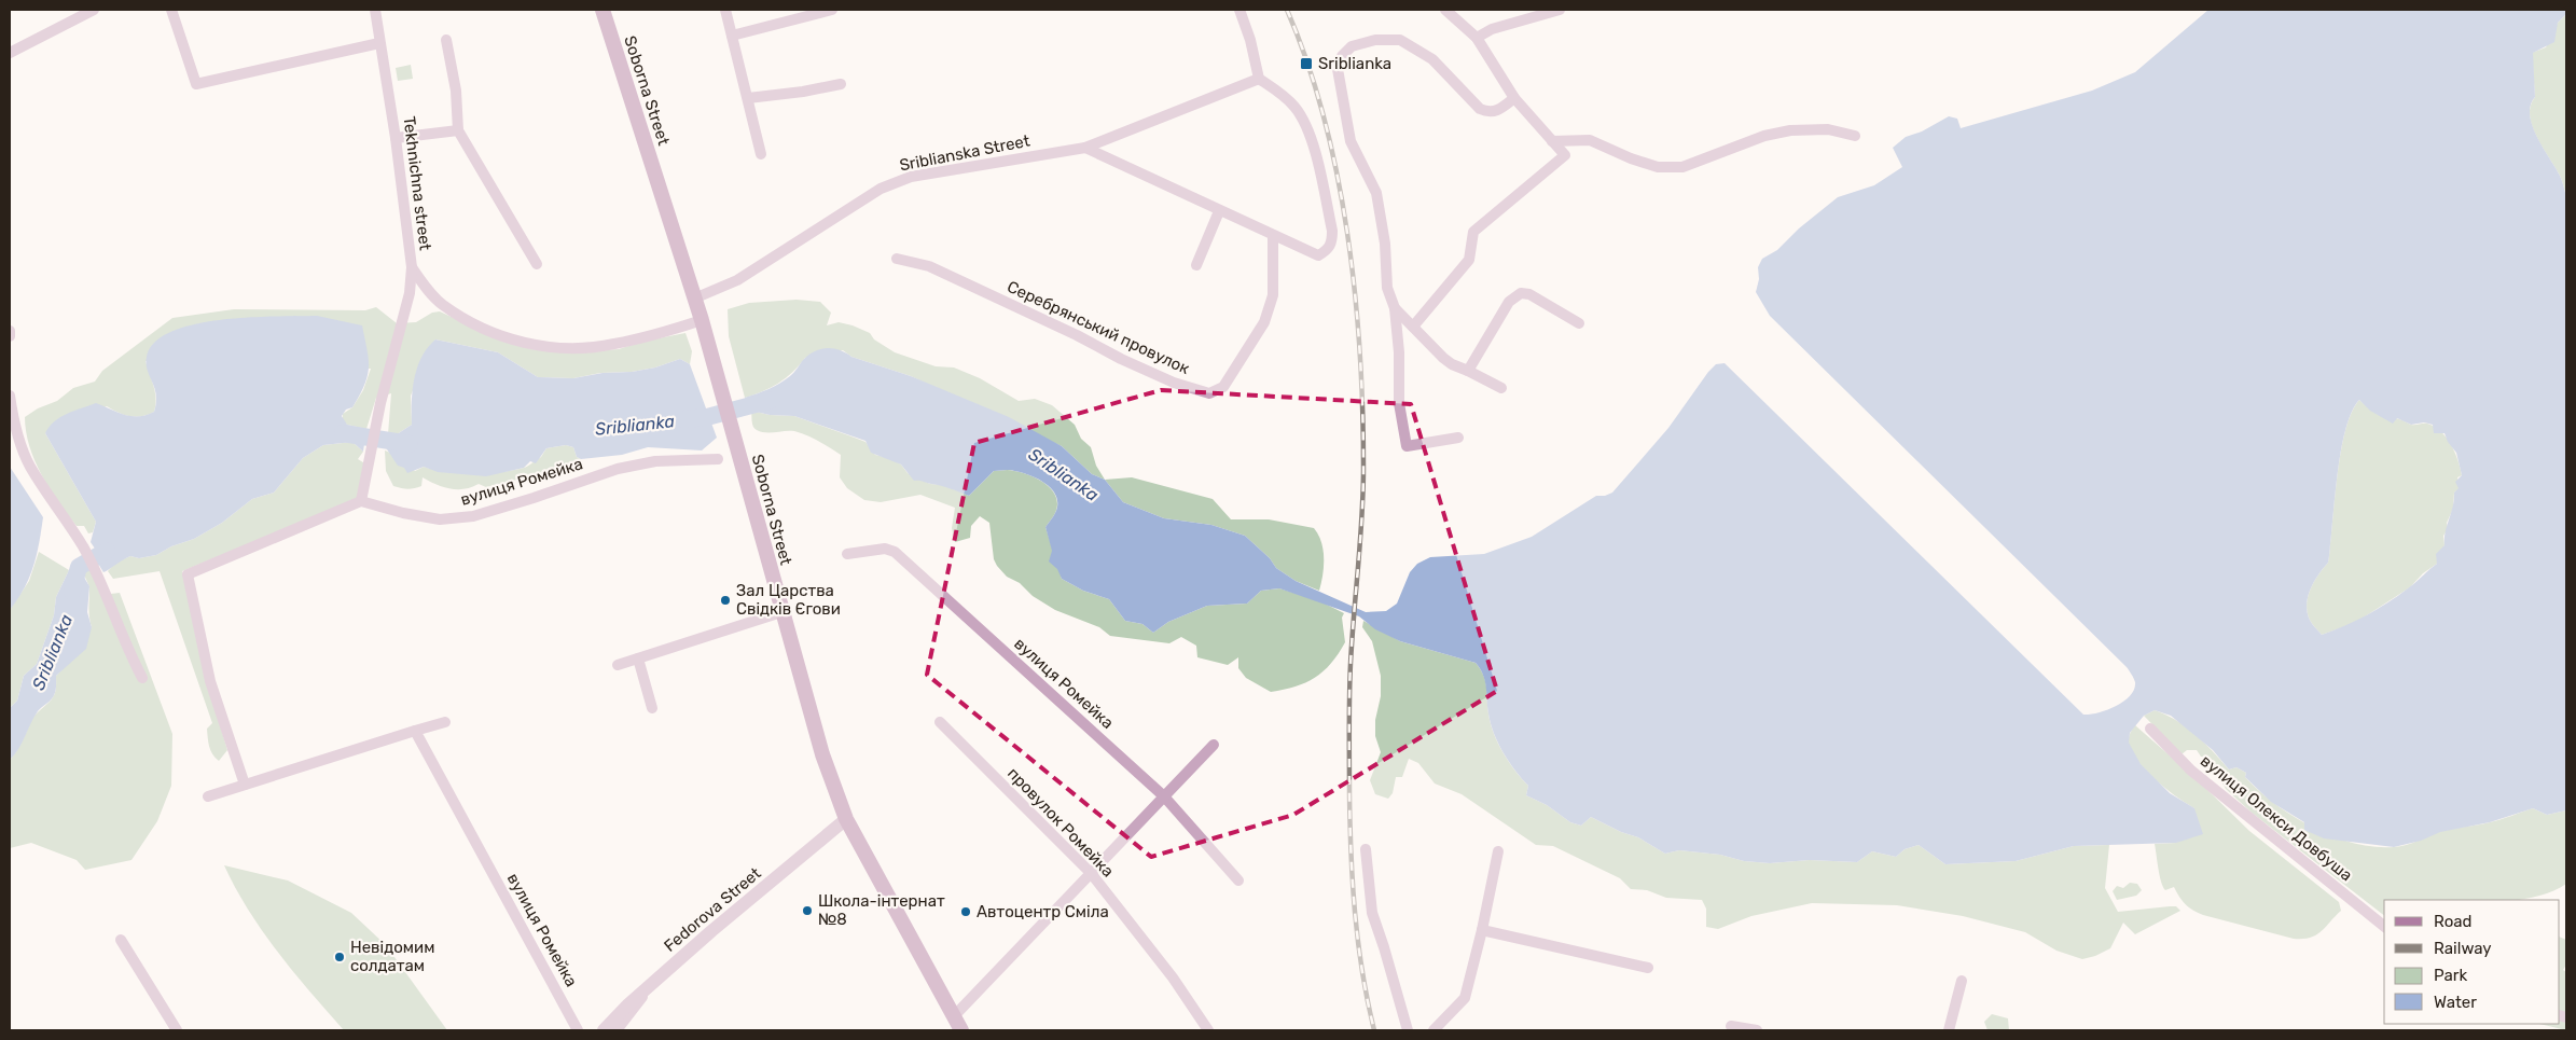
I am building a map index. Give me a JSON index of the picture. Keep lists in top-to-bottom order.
{
  "streets": {
    "main road": ["Soborna Street"],
    "street": [
      "Sriblianska Street",
      "Tekhnichna street",
      "Серебрянський провулок",
      "вулиця Ромейка",
      "вулиця Олекси Довбуша",
      "провулок Ромейка",
      "Fedorova Street"
    ]
  },
  "crossings": [
    ["Soborna Street", "Sriblianska Street"],
    ["Soborna Street", "Tekhnichna street"],
    ["Soborna Street", "Fedorova Street"]
  ],
  "water": ["Sriblianka"],
  "places": {
    "transit": ["Sriblianka"],
    "other": [
      "Зал Царства Свідків Єгови",
      "Школа-інтернат №8",
      "Автоцентр Сміла",
      "Невідомим солдатам"
    ]
  },
  "legend": [
    "Road",
    "Railway",
    "Park",
    "Water"
  ]
}
